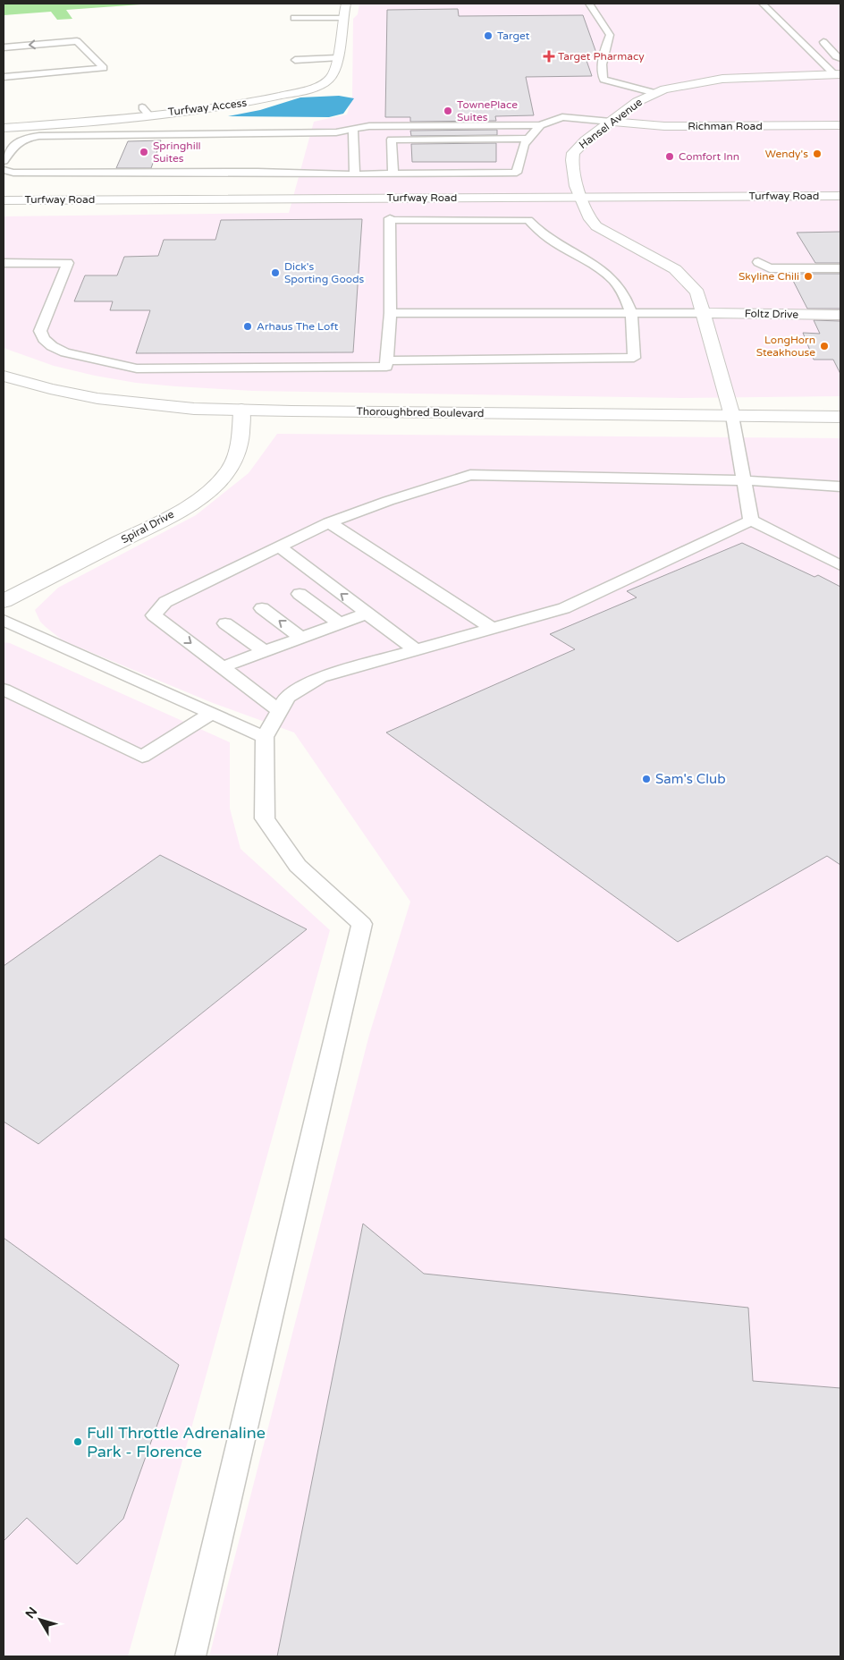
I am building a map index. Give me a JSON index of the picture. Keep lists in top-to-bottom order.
{
  "streets": {
    "street": [
      "Turfway Access",
      "Hansel Avenue",
      "Richman Road",
      "Turfway Road",
      "Foltz Drive",
      "Thoroughbred Boulevard",
      "Spiral Drive"
    ]
  },
  "crossings": [
    ["Hansel Avenue", "Richman Road"],
    ["Hansel Avenue", "Turfway Road"],
    ["Hansel Avenue", "Foltz Drive"],
    ["Hansel Avenue", "Thoroughbred Boulevard"],
    ["Thoroughbred Boulevard", "Spiral Drive"]
  ],
  "places": {
    "other": [
      "Target",
      "TownePlace Suites",
      "Springhill Suites",
      "Wendy's",
      "Comfort Inn",
      "Dick's Sporting Goods",
      "Skyline Chili",
      "Arhaus The Loft",
      "LongHorn Steakhouse",
      "Sam's Club",
      "Full Throttle Adrenaline Park - Florence"
    ],
    "health": ["Target Pharmacy"]
  },
  "north": "top left"
}
